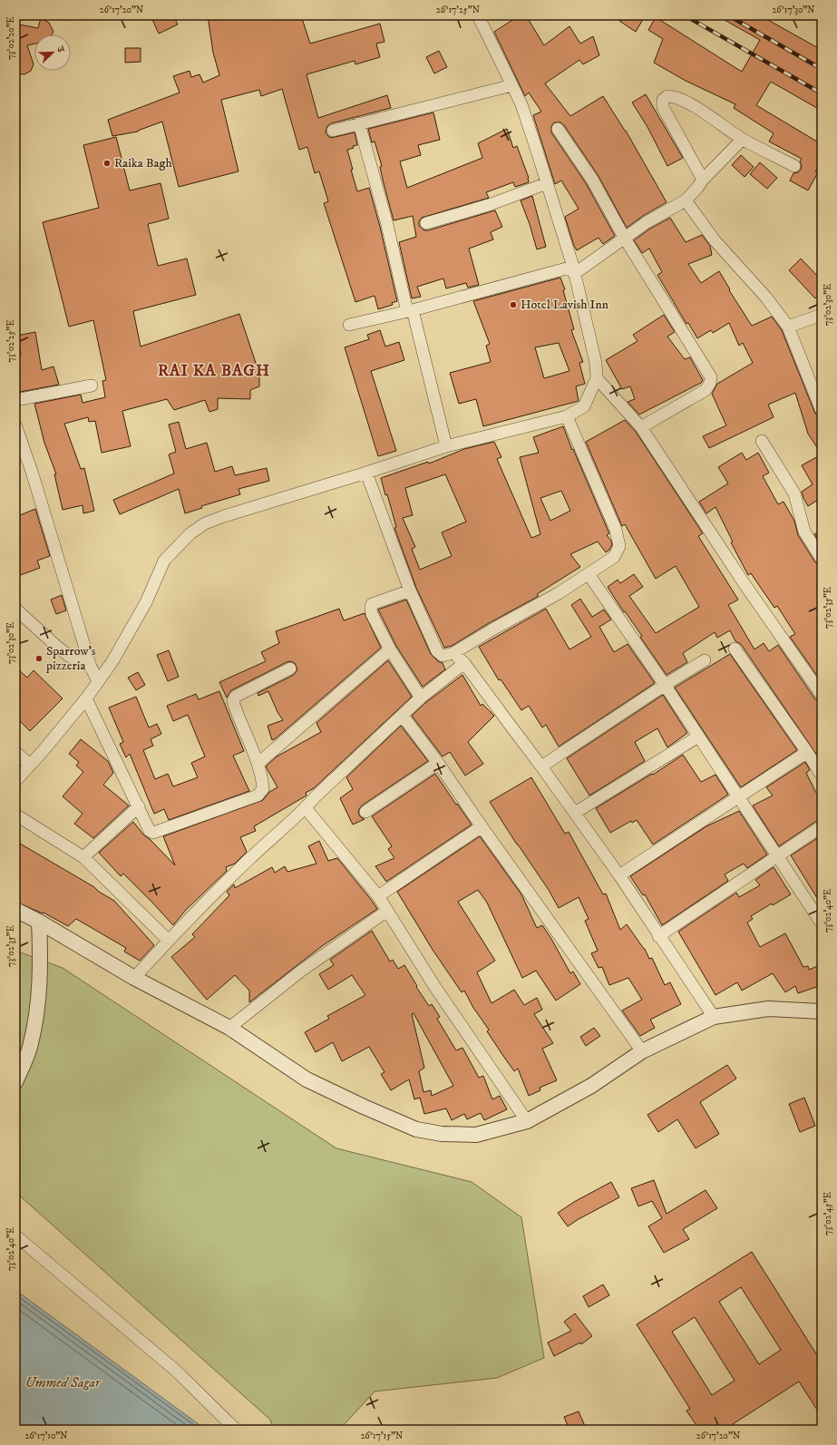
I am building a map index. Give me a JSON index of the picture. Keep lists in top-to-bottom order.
{
  "districts": ["RAI KA BAGH"],
  "water": ["Ummed Sagar"],
  "places": ["Raika Bagh", "Hotel Lavish Inn", "Sparrow's pizzeria"],
  "north": "top right",
  "coordinates": [
    "26°17'20\"N",
    "26°17'25\"N",
    "26°17'30\"N",
    "73°02'20\"E",
    "73°02'30\"E",
    "73°02'25\"E",
    "73°02'35\"E",
    "73°02'40\"E",
    "73°02'45\"E",
    "26°17'10\"N",
    "26°17'15\"N"
  ]
}
